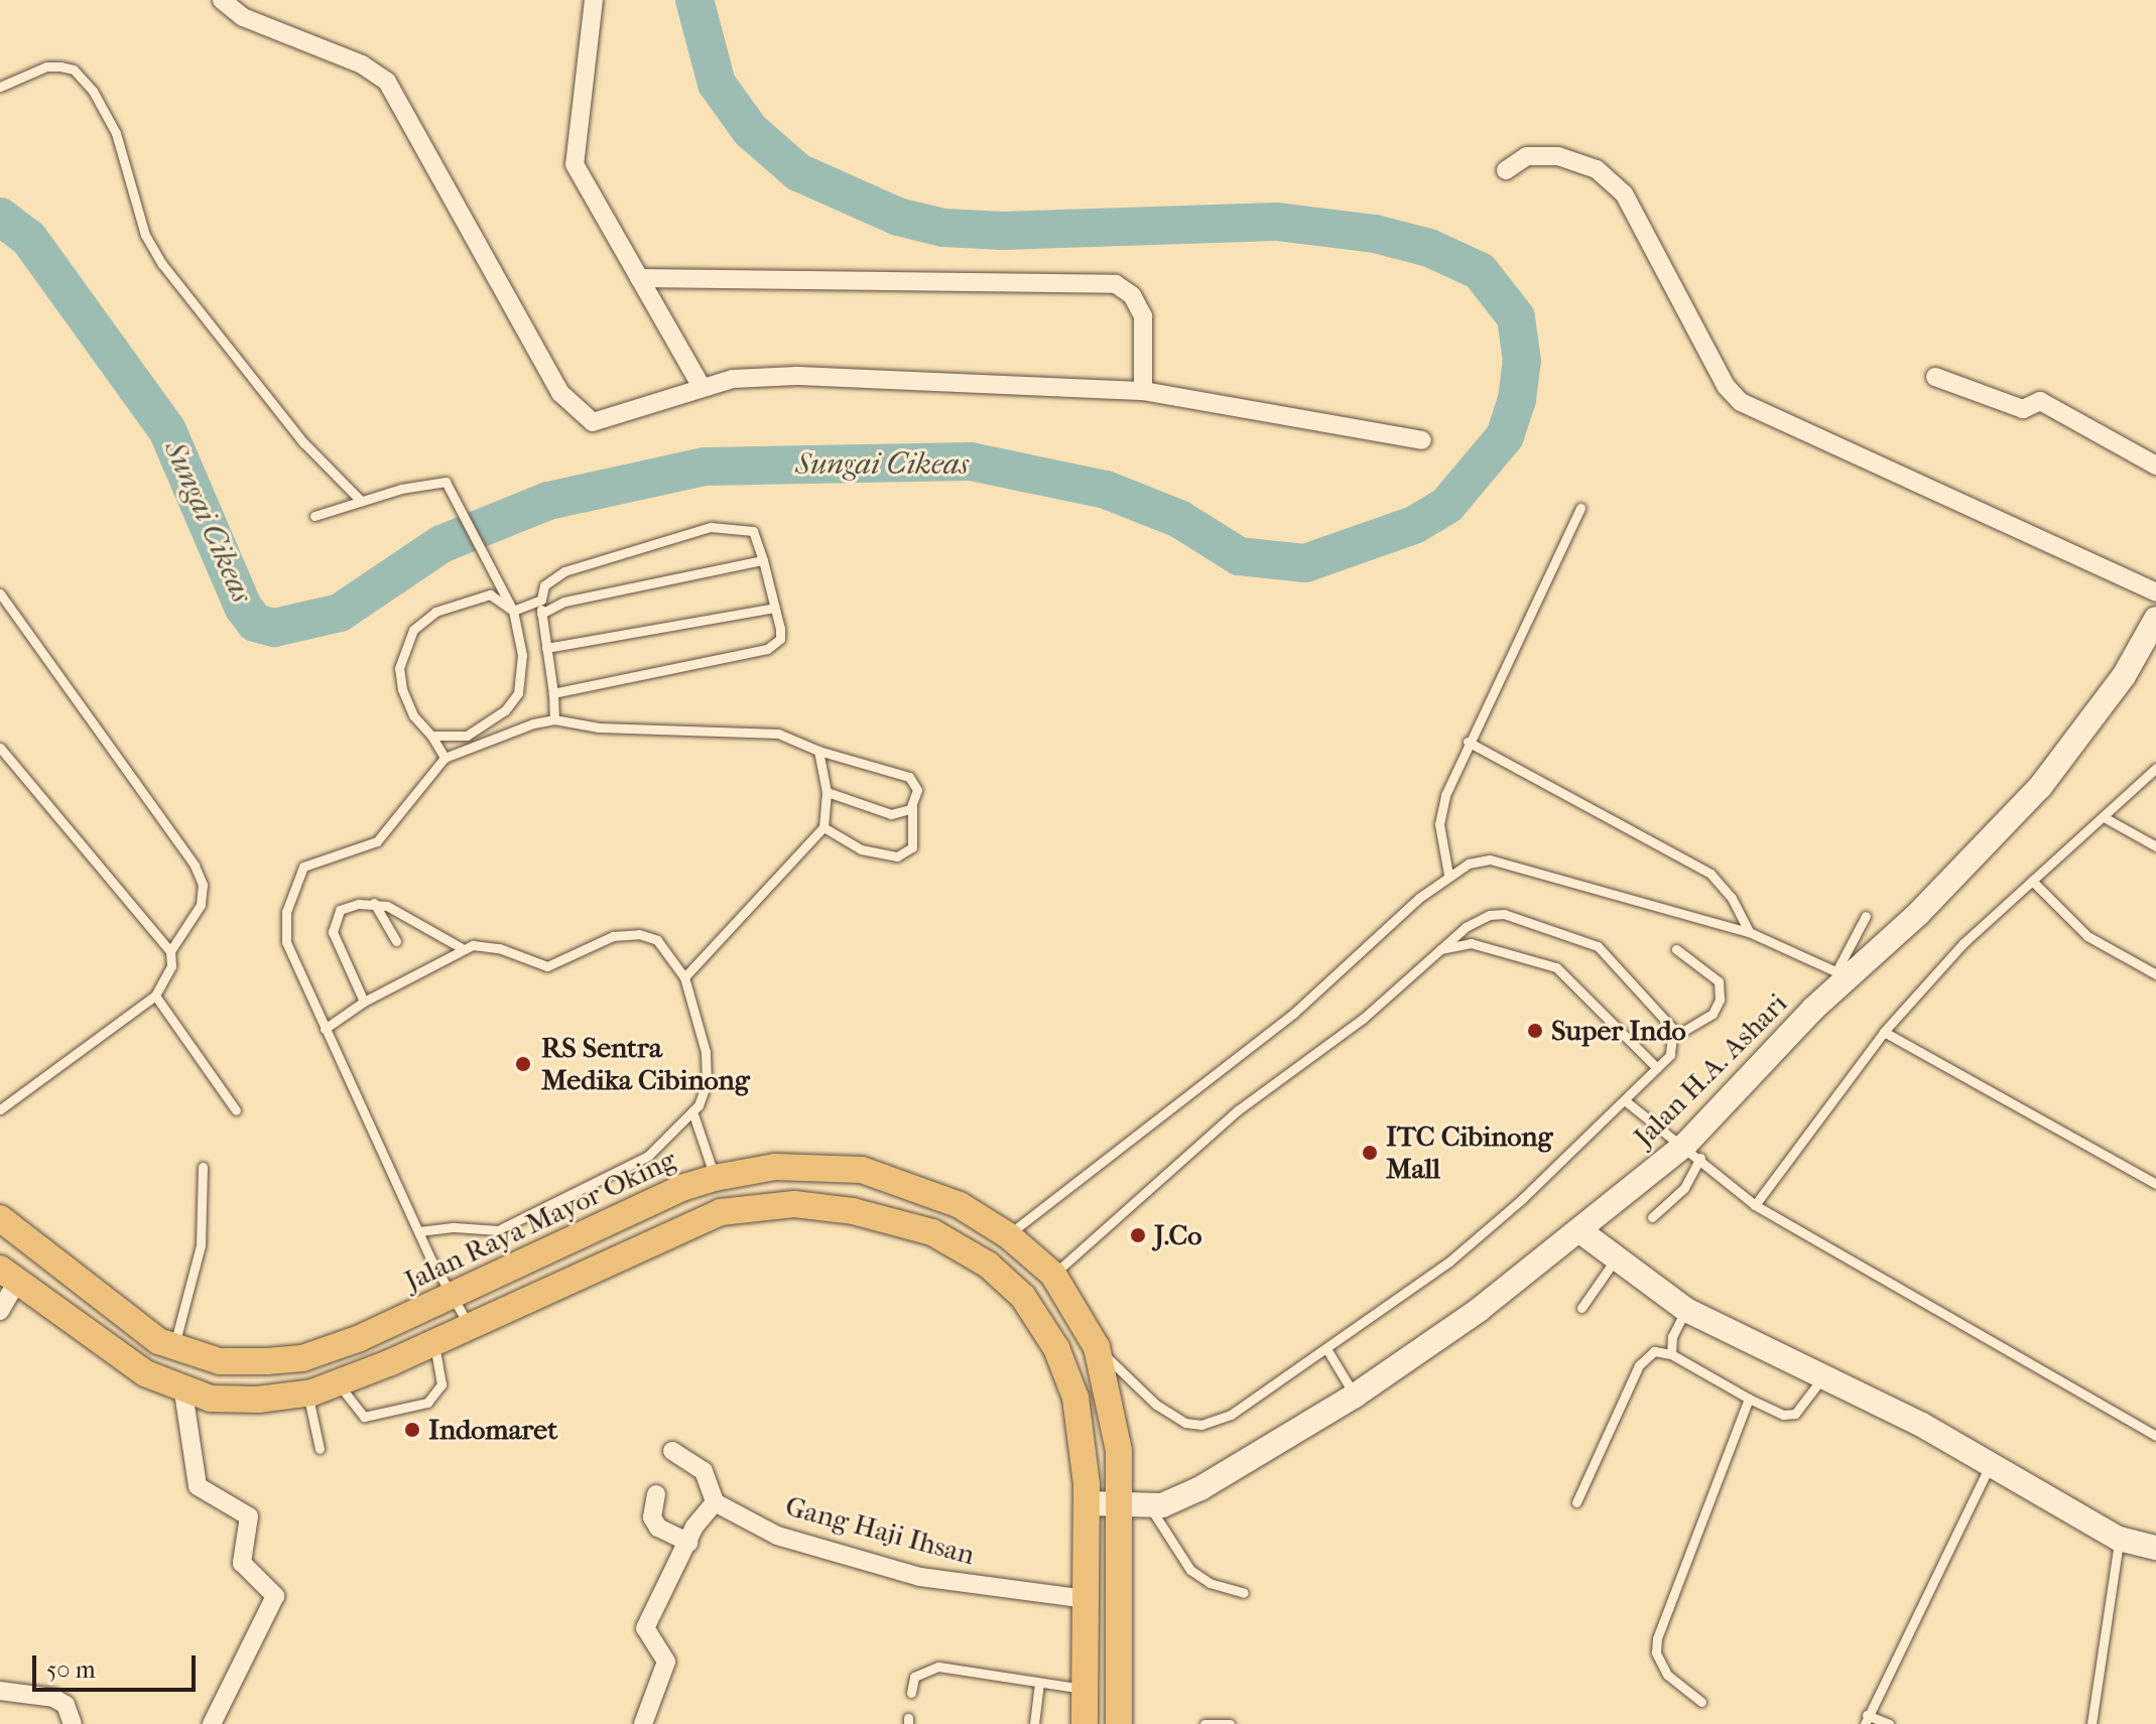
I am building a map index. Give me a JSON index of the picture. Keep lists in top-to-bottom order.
{
  "streets": {
    "main road": ["Jalan Raya Mayor Oking"],
    "street": ["Jalan H.A. Ashari", "Gang Haji Ihsan"]
  },
  "crossings": [
    ["Jalan H.A. Ashari", "Jalan Raya Mayor Oking"]
  ],
  "water": ["Sungai Cikeas"],
  "places": [
    "Super Indo",
    "RS Sentra Medika Cibinong",
    "ITC Cibinong Mall",
    "J.Co",
    "Indomaret"
  ],
  "scale_bar": "50 m"
}
